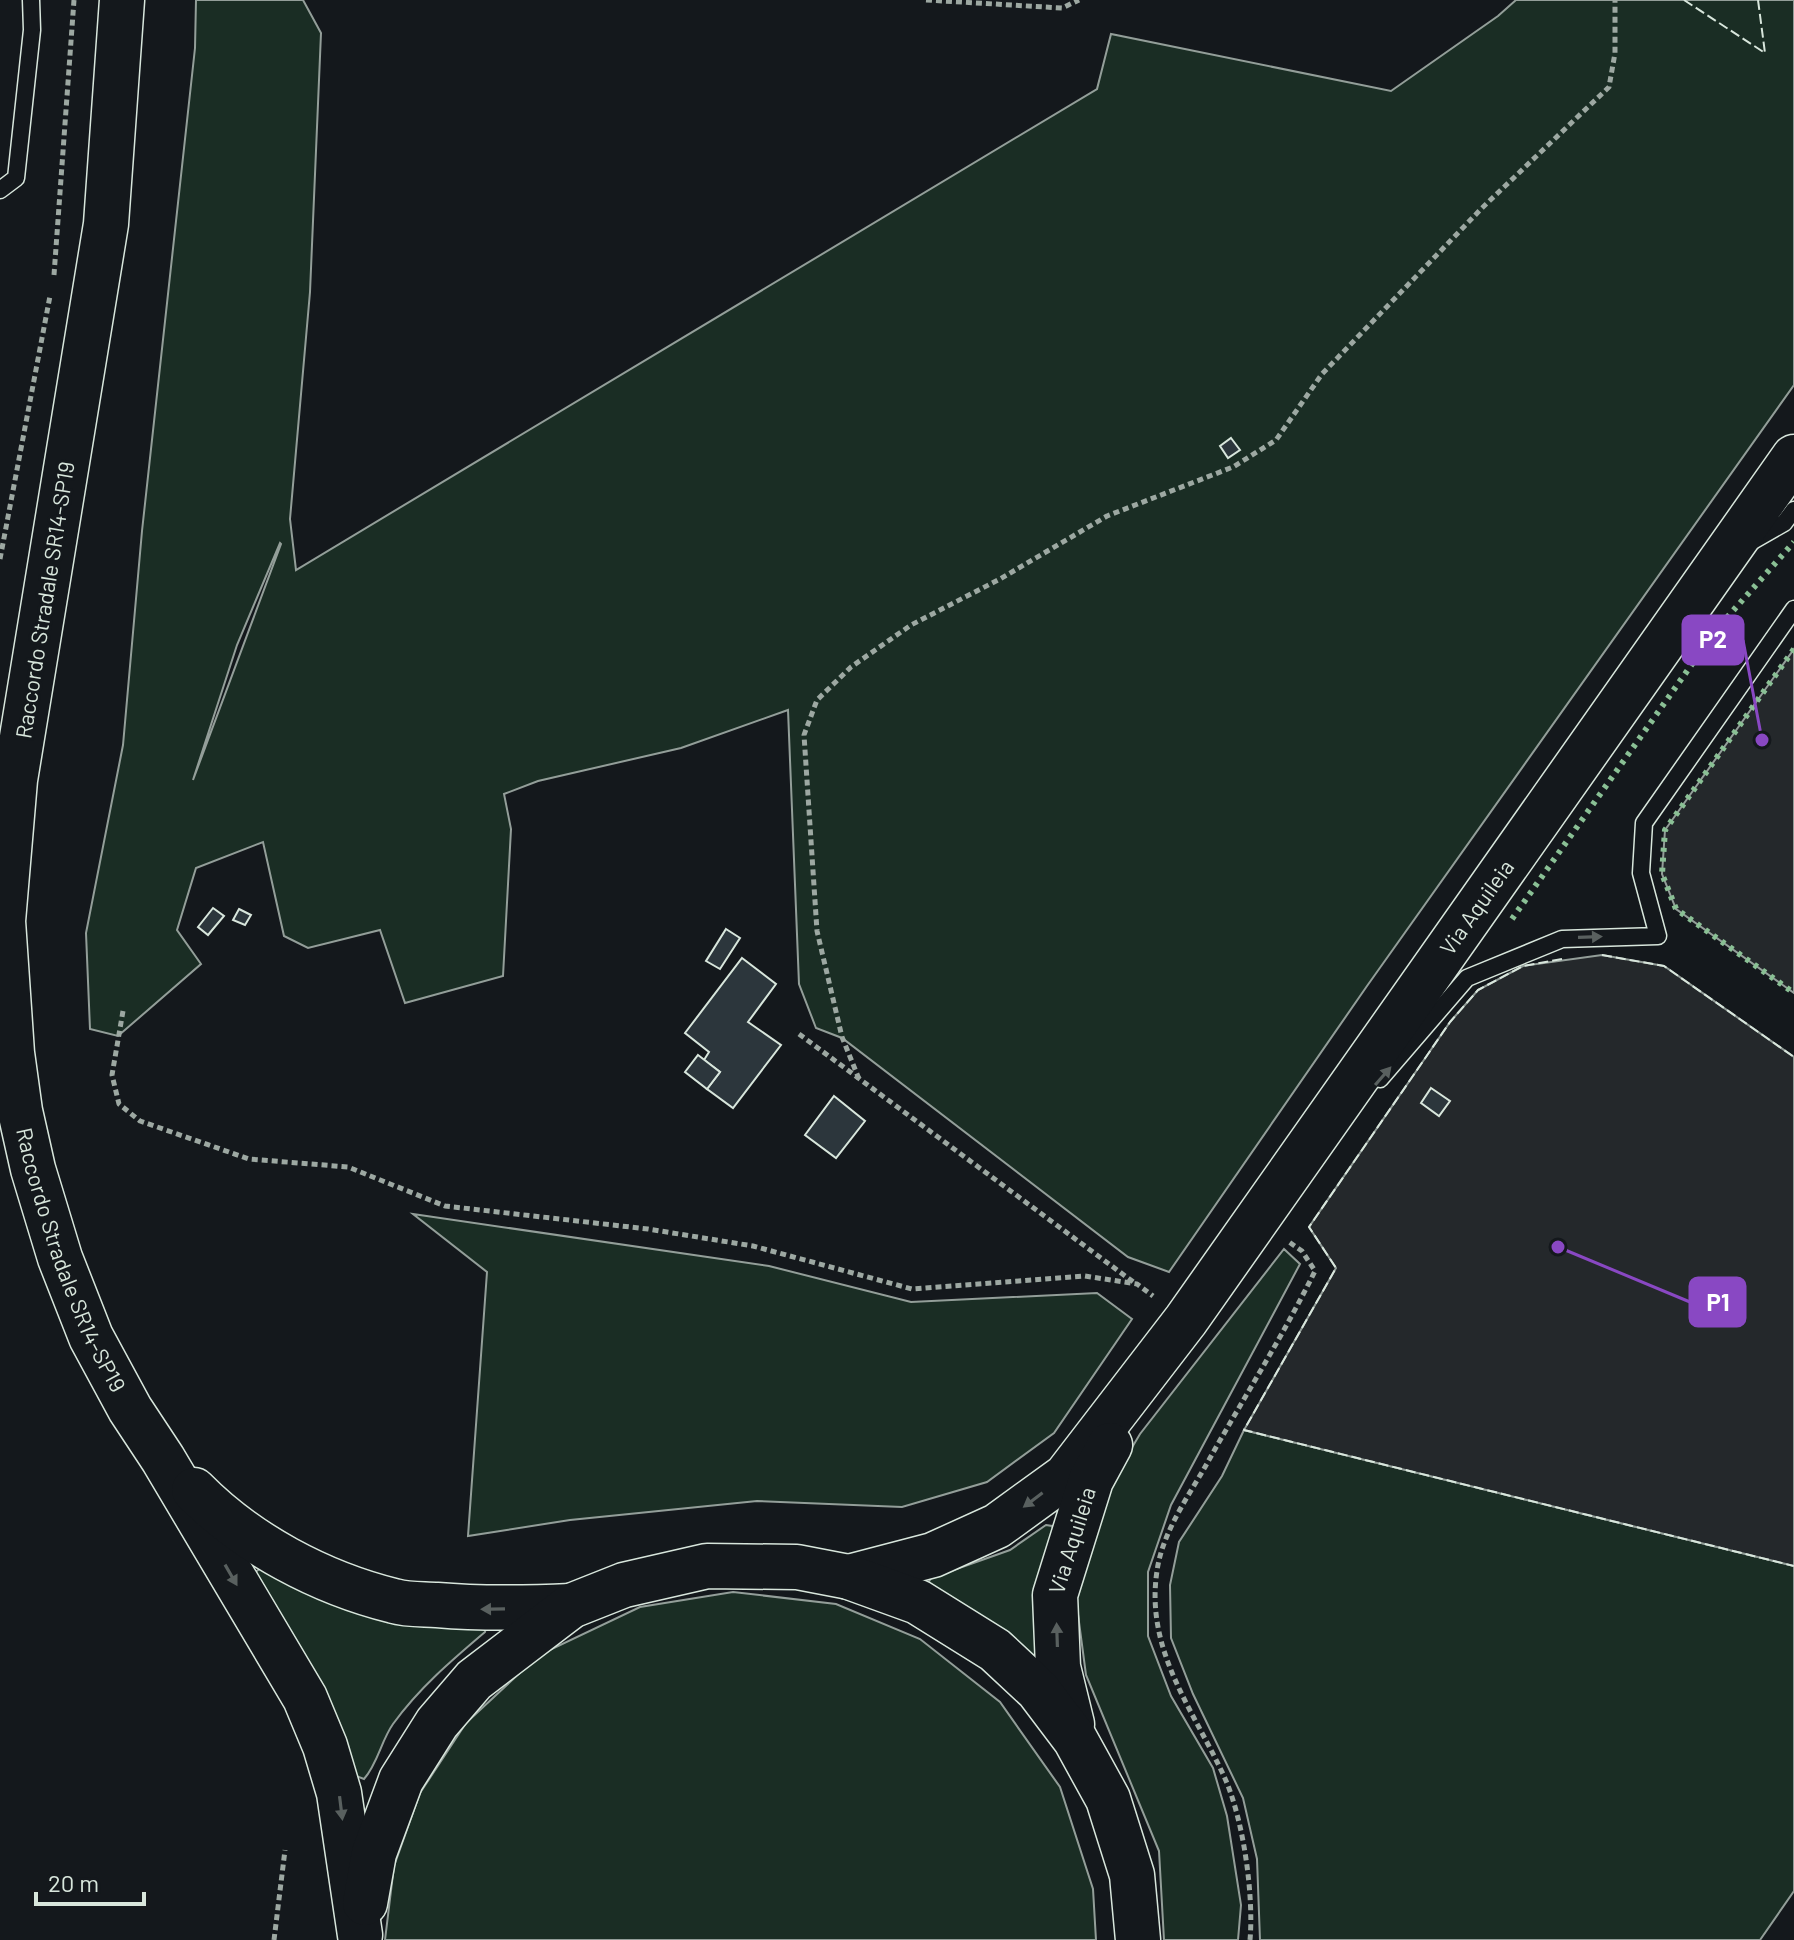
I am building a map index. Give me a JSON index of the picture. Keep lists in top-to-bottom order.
{
  "streets": {
    "main road": ["Raccordo Stradale SR14-SP19", "Via Aquileia"]
  },
  "places": ["P2", "P1"],
  "scale_bar": "20 m"
}
